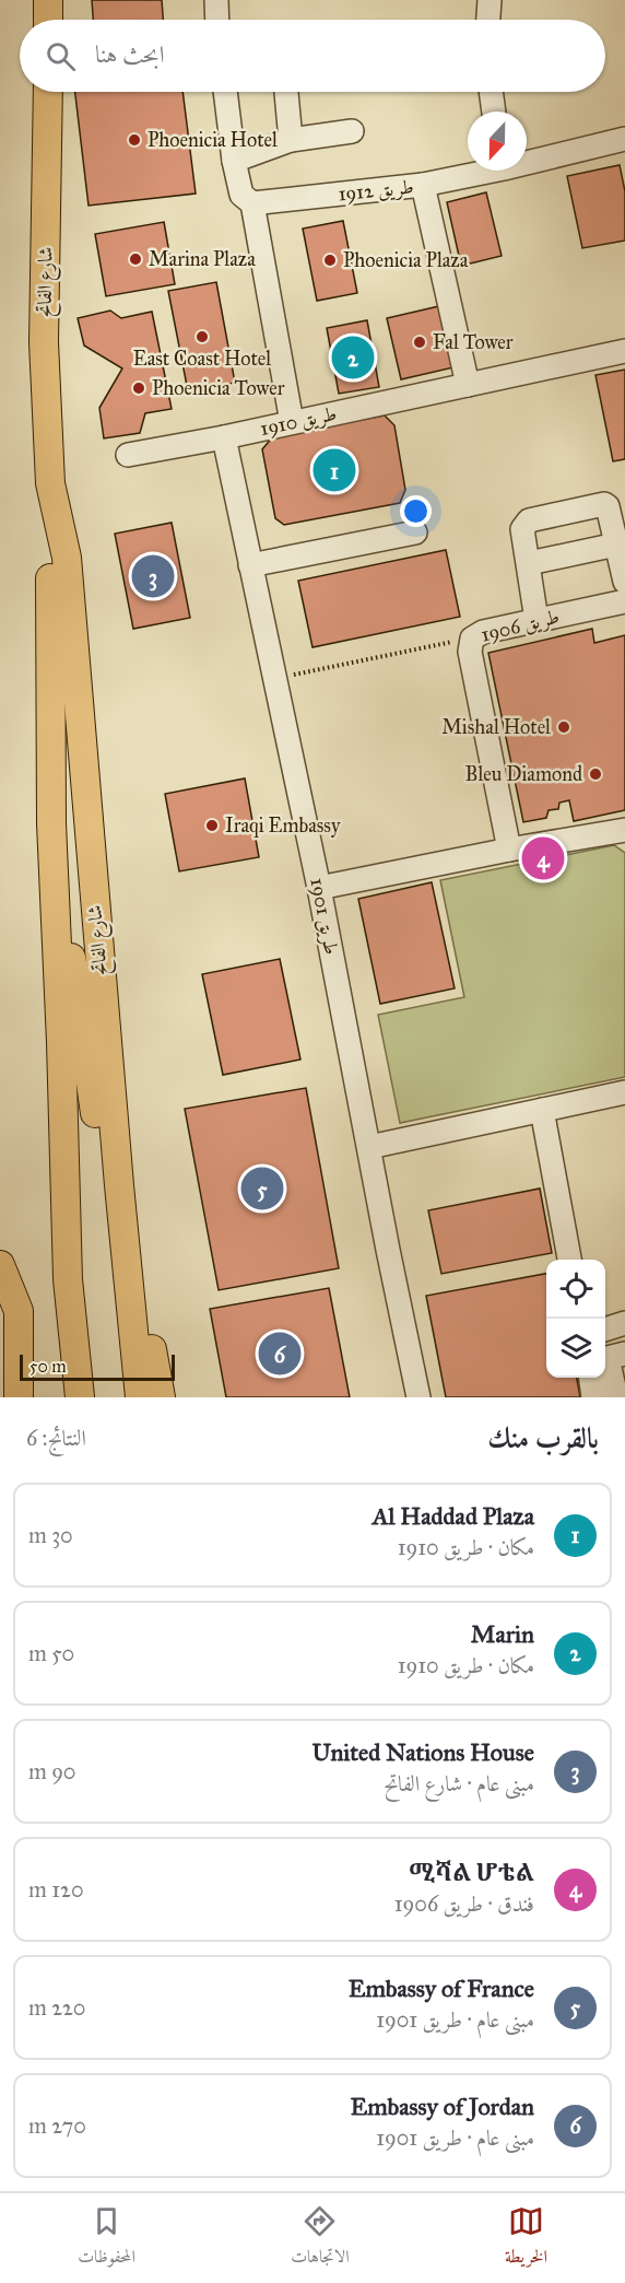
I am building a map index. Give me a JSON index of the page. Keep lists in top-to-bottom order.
{
  "streets": {
    "main road": ["شارع الفاتح"],
    "street": [
      "طريق 1912",
      "طريق 1910",
      "طريق 1906",
      "طريق 1901"
    ]
  },
  "crossings": [
    ["طريق 1910", "طريق 1901"]
  ],
  "places": [
    "Phoenicia Hotel",
    "Marina Plaza",
    "Phoenicia Plaza",
    "East Coast Hotel",
    "Fal Tower",
    "Phoenicia Tower",
    "Mishal Hotel",
    "Bleu Diamond",
    "Iraqi Embassy"
  ],
  "scale_bar": "50 m",
  "north": "bottom",
  "page": {
    "search": "ابحث هنا",
    "pins": [
      "2",
      "1",
      "3",
      "4",
      "5",
      "6"
    ],
    "scale": "50 m",
    "heading": ["بالقرب منك", "النتائج: 6"],
    "list": [
      {
        "mark": "1",
        "name": "Al Haddad Plaza",
        "note": "مكان · طريق 1910",
        "value": "30 m"
      },
      {
        "mark": "2",
        "name": "Marin",
        "note": "مكان · طريق 1910",
        "value": "50 m"
      },
      {
        "mark": "3",
        "name": "United Nations House",
        "note": "مبنى عام · شارع الفاتح",
        "value": "90 m"
      },
      {
        "mark": "4",
        "name": "ሚሻል ሆቴል",
        "note": "فندق · طريق 1906",
        "value": "120 m"
      },
      {
        "mark": "5",
        "name": "Embassy of France",
        "note": "مبنى عام · طريق 1901",
        "value": "220 m"
      },
      {
        "mark": "6",
        "name": "Embassy of Jordan",
        "note": "مبنى عام · طريق 1901",
        "value": "270 m"
      }
    ],
    "nav": ["الخريطة", "الاتجاهات", "المحفوظات"]
  }
}
